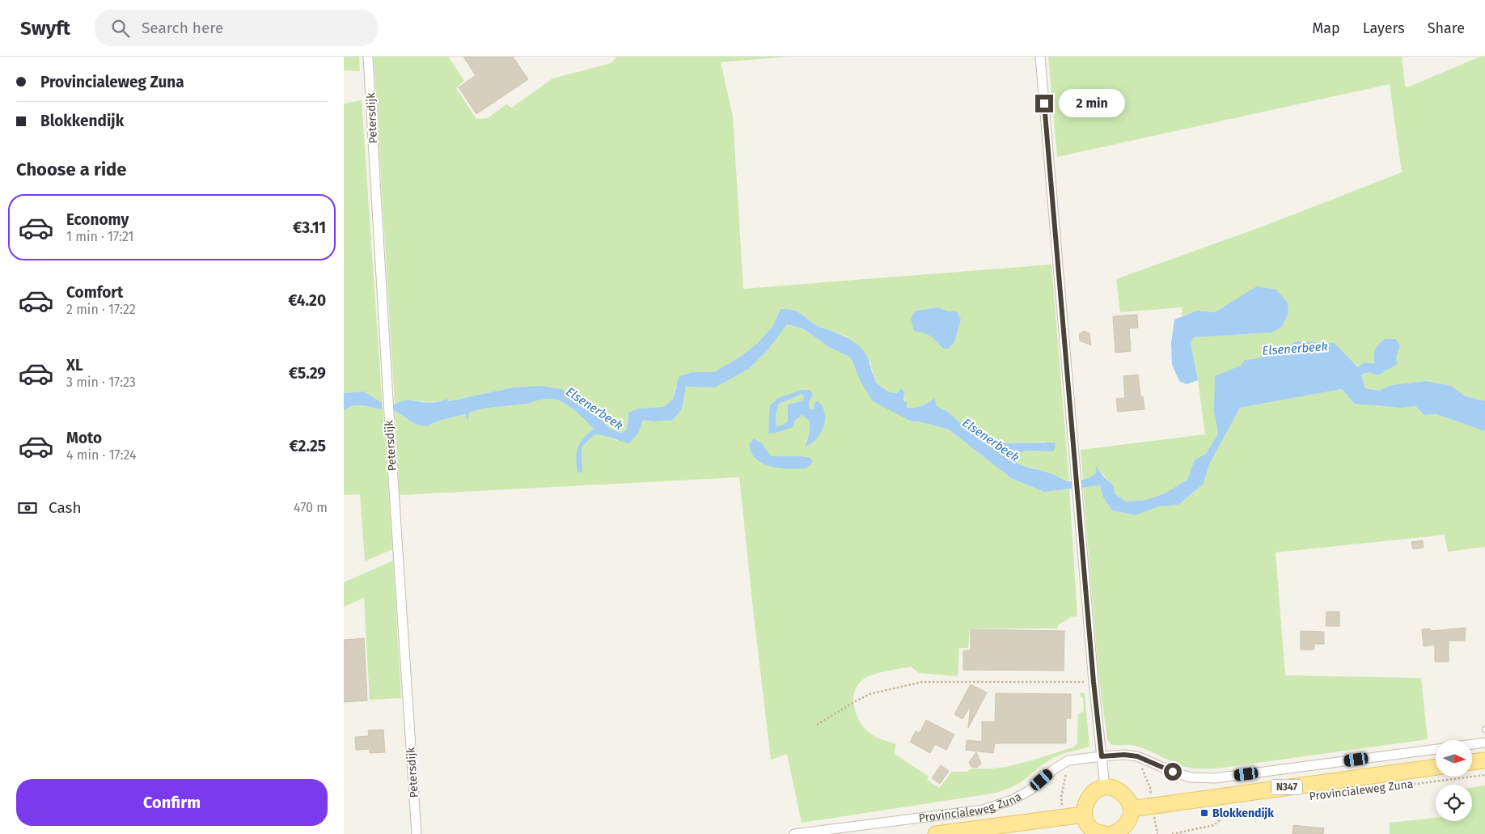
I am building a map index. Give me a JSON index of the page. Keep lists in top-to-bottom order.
{
  "streets": {
    "main road": ["N347", "Provincialeweg Zuna"],
    "street": ["Petersdijk"]
  },
  "water": ["Elsenerbeek"],
  "places": {
    "transit": ["Blokkendijk"]
  },
  "north": "right",
  "page": {
    "header": "Swyft",
    "search": "Search here",
    "nav": ["Map", "Layers", "Share"],
    "banner": ["Provincialeweg Zuna", "Blokkendijk"],
    "bubble": "2 min",
    "heading": "Choose a ride",
    "list": [
      {
        "name": "Economy",
        "note": "1 min · 17:21",
        "value": "€3.11"
      },
      {
        "name": "Comfort",
        "note": "2 min · 17:22",
        "value": "€4.20"
      },
      {
        "name": "XL",
        "note": "3 min · 17:23",
        "value": "€5.29"
      },
      {
        "name": "Moto",
        "note": "4 min · 17:24",
        "value": "€2.25"
      }
    ],
    "pay": ["Cash", "470 m"],
    "buttons": "Confirm"
  }
}
